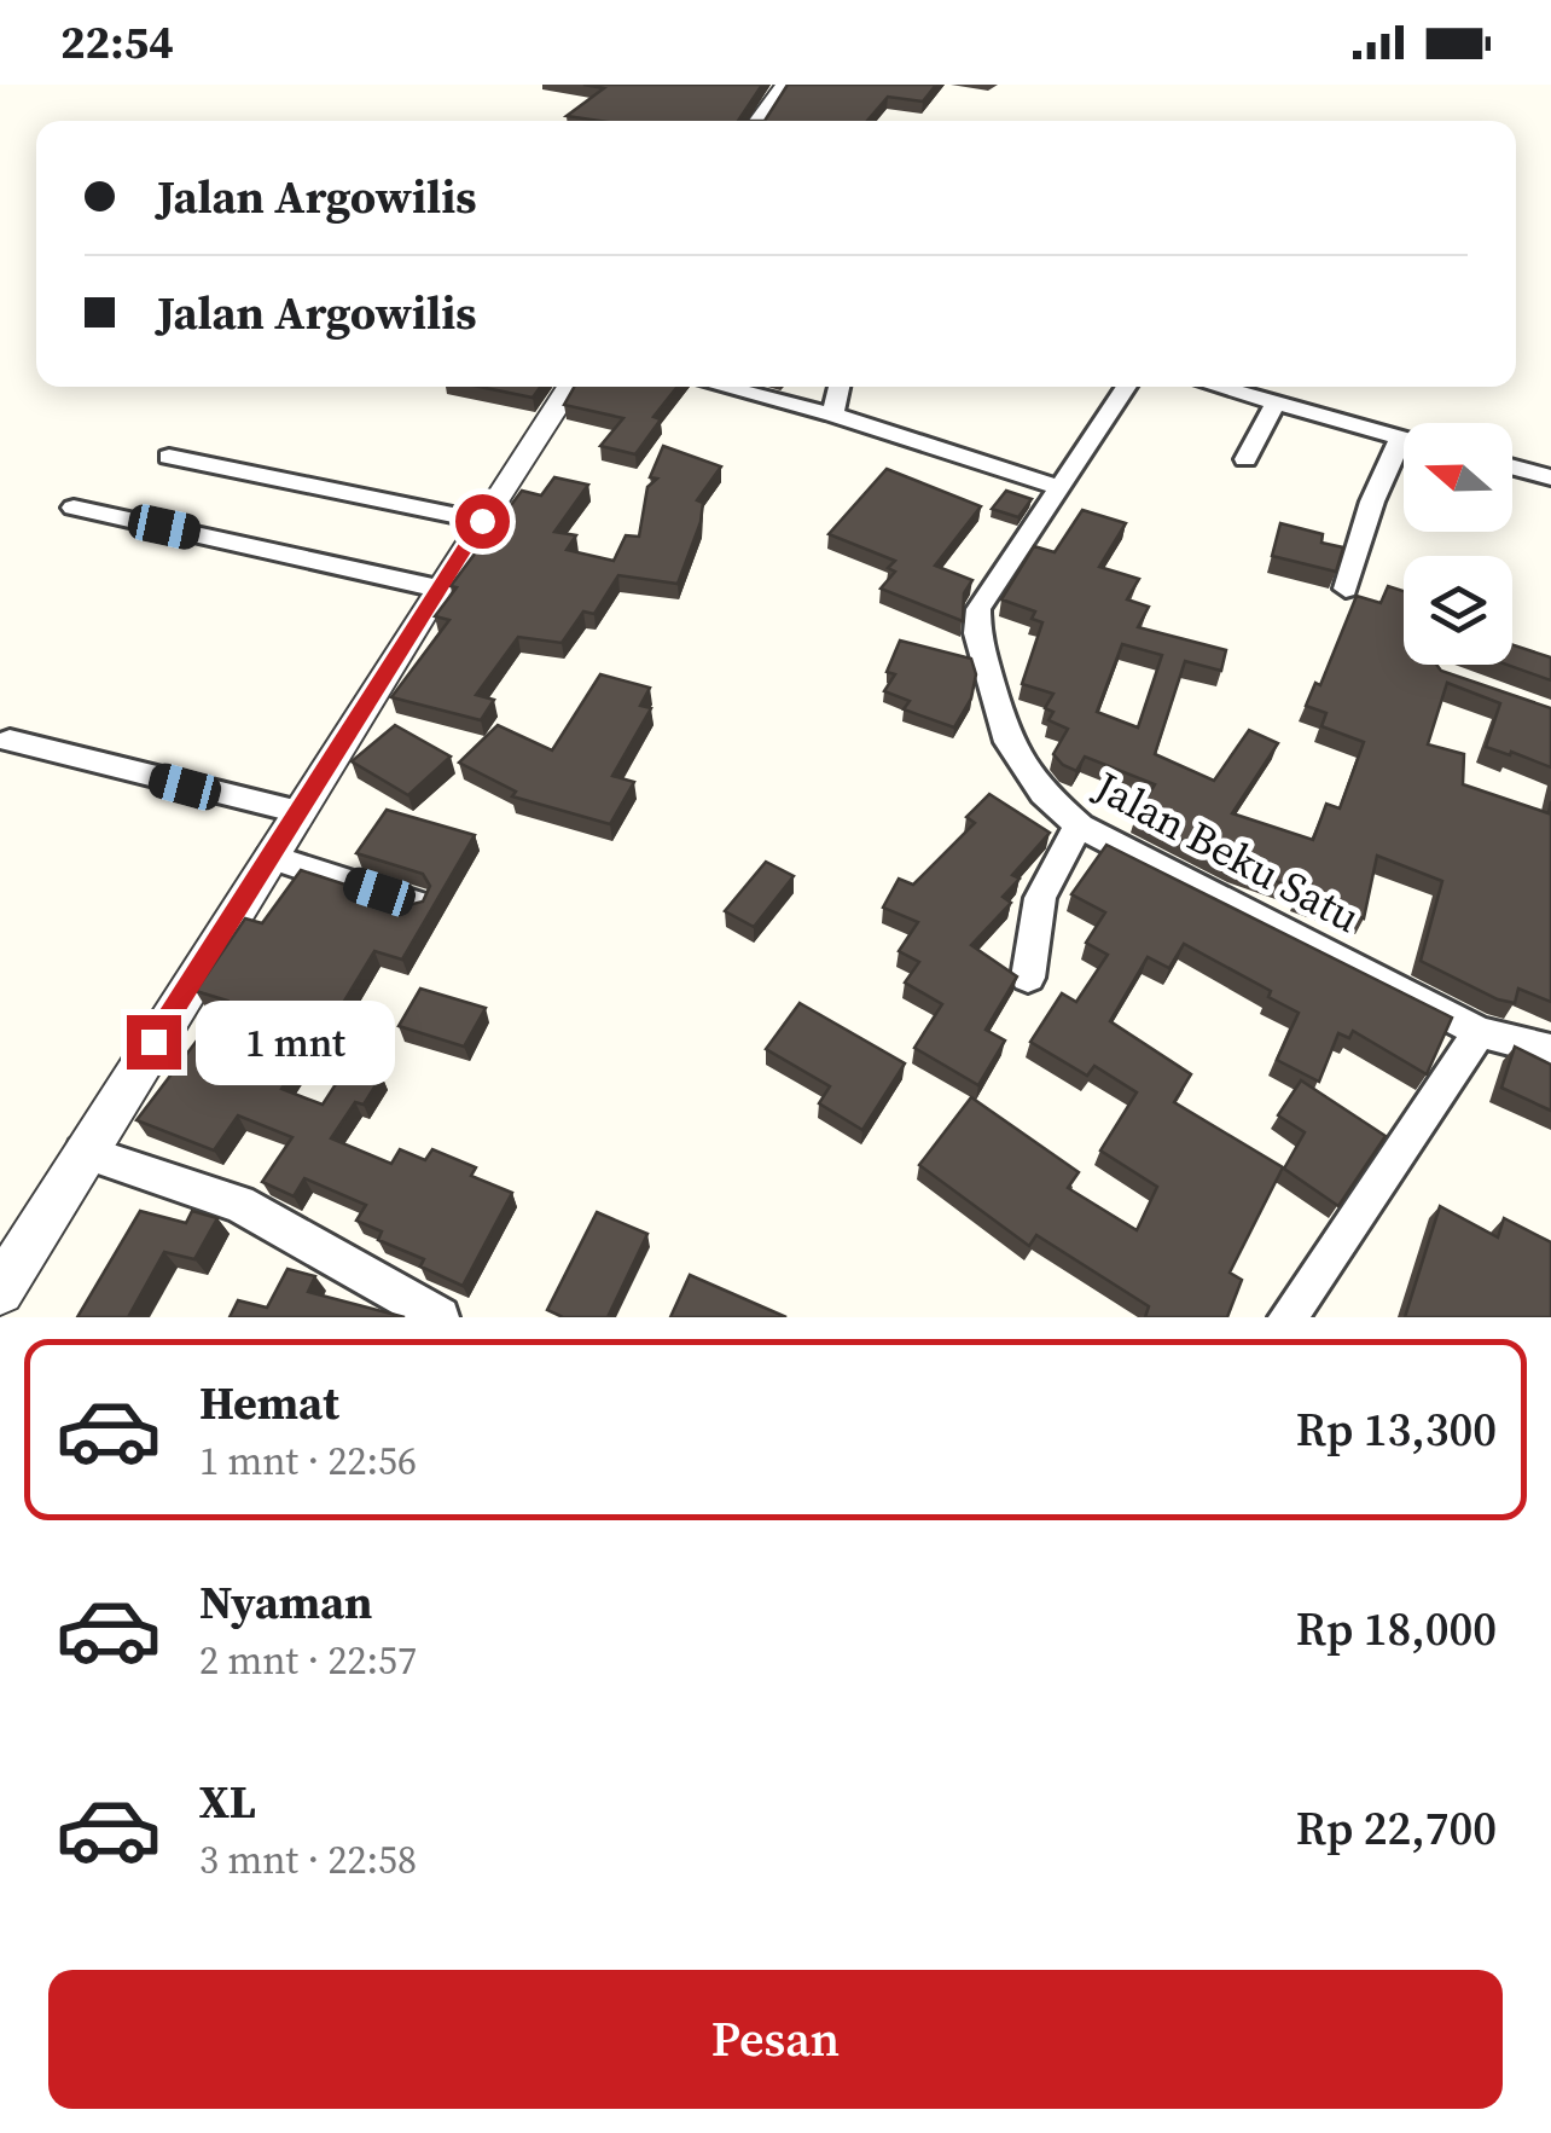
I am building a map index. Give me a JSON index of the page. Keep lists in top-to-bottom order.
{
  "streets": {
    "street": ["Jalan Beku Satu"]
  },
  "north": "left",
  "page": {
    "status": "22:54",
    "banner": ["Jalan Argowilis", "Jalan Argowilis"],
    "bubble": "1 mnt",
    "list": [
      {
        "name": "Hemat",
        "note": "1 mnt · 22:56",
        "value": "Rp 13,300"
      },
      {
        "name": "Nyaman",
        "note": "2 mnt · 22:57",
        "value": "Rp 18,000"
      },
      {
        "name": "XL",
        "note": "3 mnt · 22:58",
        "value": "Rp 22,700"
      }
    ],
    "buttons": "Pesan"
  }
}
